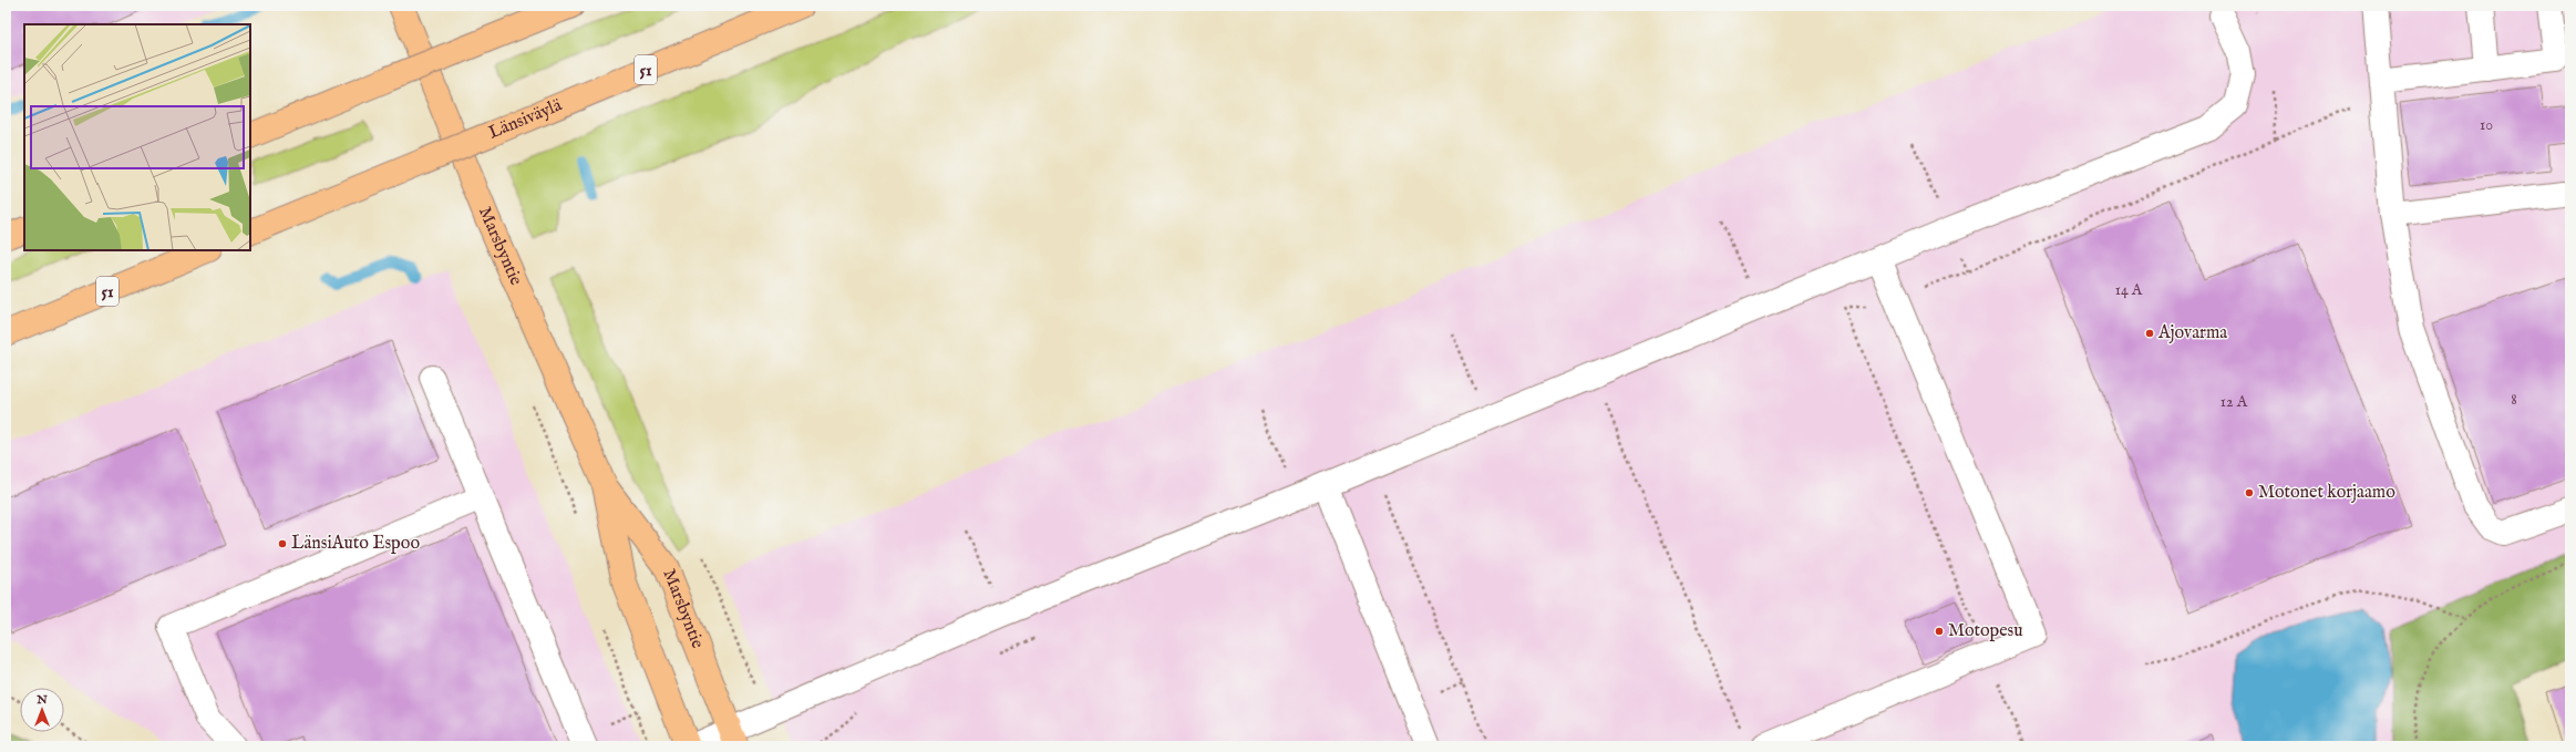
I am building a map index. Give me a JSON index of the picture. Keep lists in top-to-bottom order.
{
  "streets": {
    "main road": ["51", "Länsiväylä", "Marsbyntie"]
  },
  "places": [
    "Ajovarma",
    "Motonet korjaamo",
    "LänsiAuto Espoo",
    "Motopesu"
  ],
  "house_numbers": [
    "10",
    "14 A",
    "8",
    "12 A"
  ],
  "north": "top"
}
